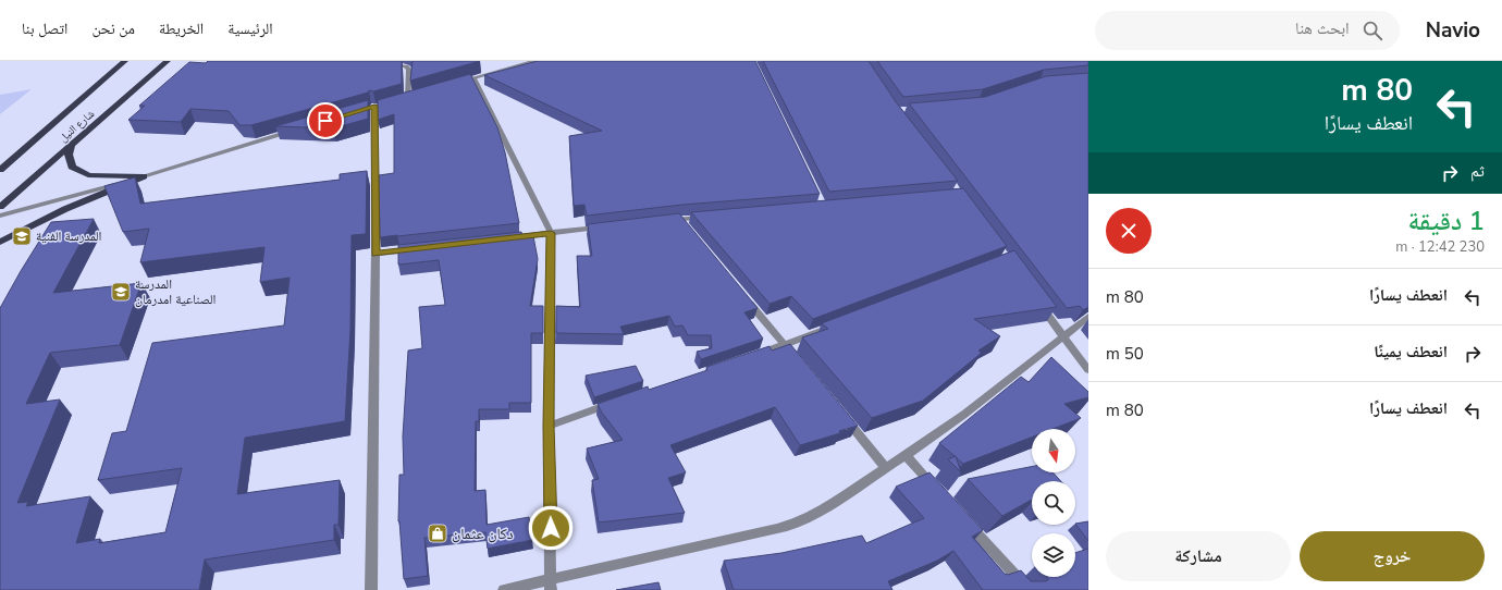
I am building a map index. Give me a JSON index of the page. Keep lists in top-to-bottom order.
{
  "streets": {
    "main road": ["شارع النيل"]
  },
  "places": {
    "school or university": ["المدرسة الفنية", "المدرسة الصناعية امدرمان"],
    "shop": ["دكان عثمان"]
  },
  "north": "bottom",
  "page": {
    "header": "Navio",
    "search": "ابحث هنا",
    "nav": [
      "الرئيسية",
      "الخريطة",
      "من نحن",
      "اتصل بنا"
    ],
    "turn": ["80 m", "انعطف يسارًا"],
    "then": "ثم",
    "heading": ["1 دقيقة", "230 m · 12:42"],
    "list": [
      {
        "name": "انعطف يسارًا",
        "value": "80 m"
      },
      {
        "name": "انعطف يمينًا",
        "value": "50 m"
      },
      {
        "name": "انعطف يسارًا",
        "value": "80 m"
      }
    ],
    "buttons": ["خروج", "مشاركة"]
  }
}
